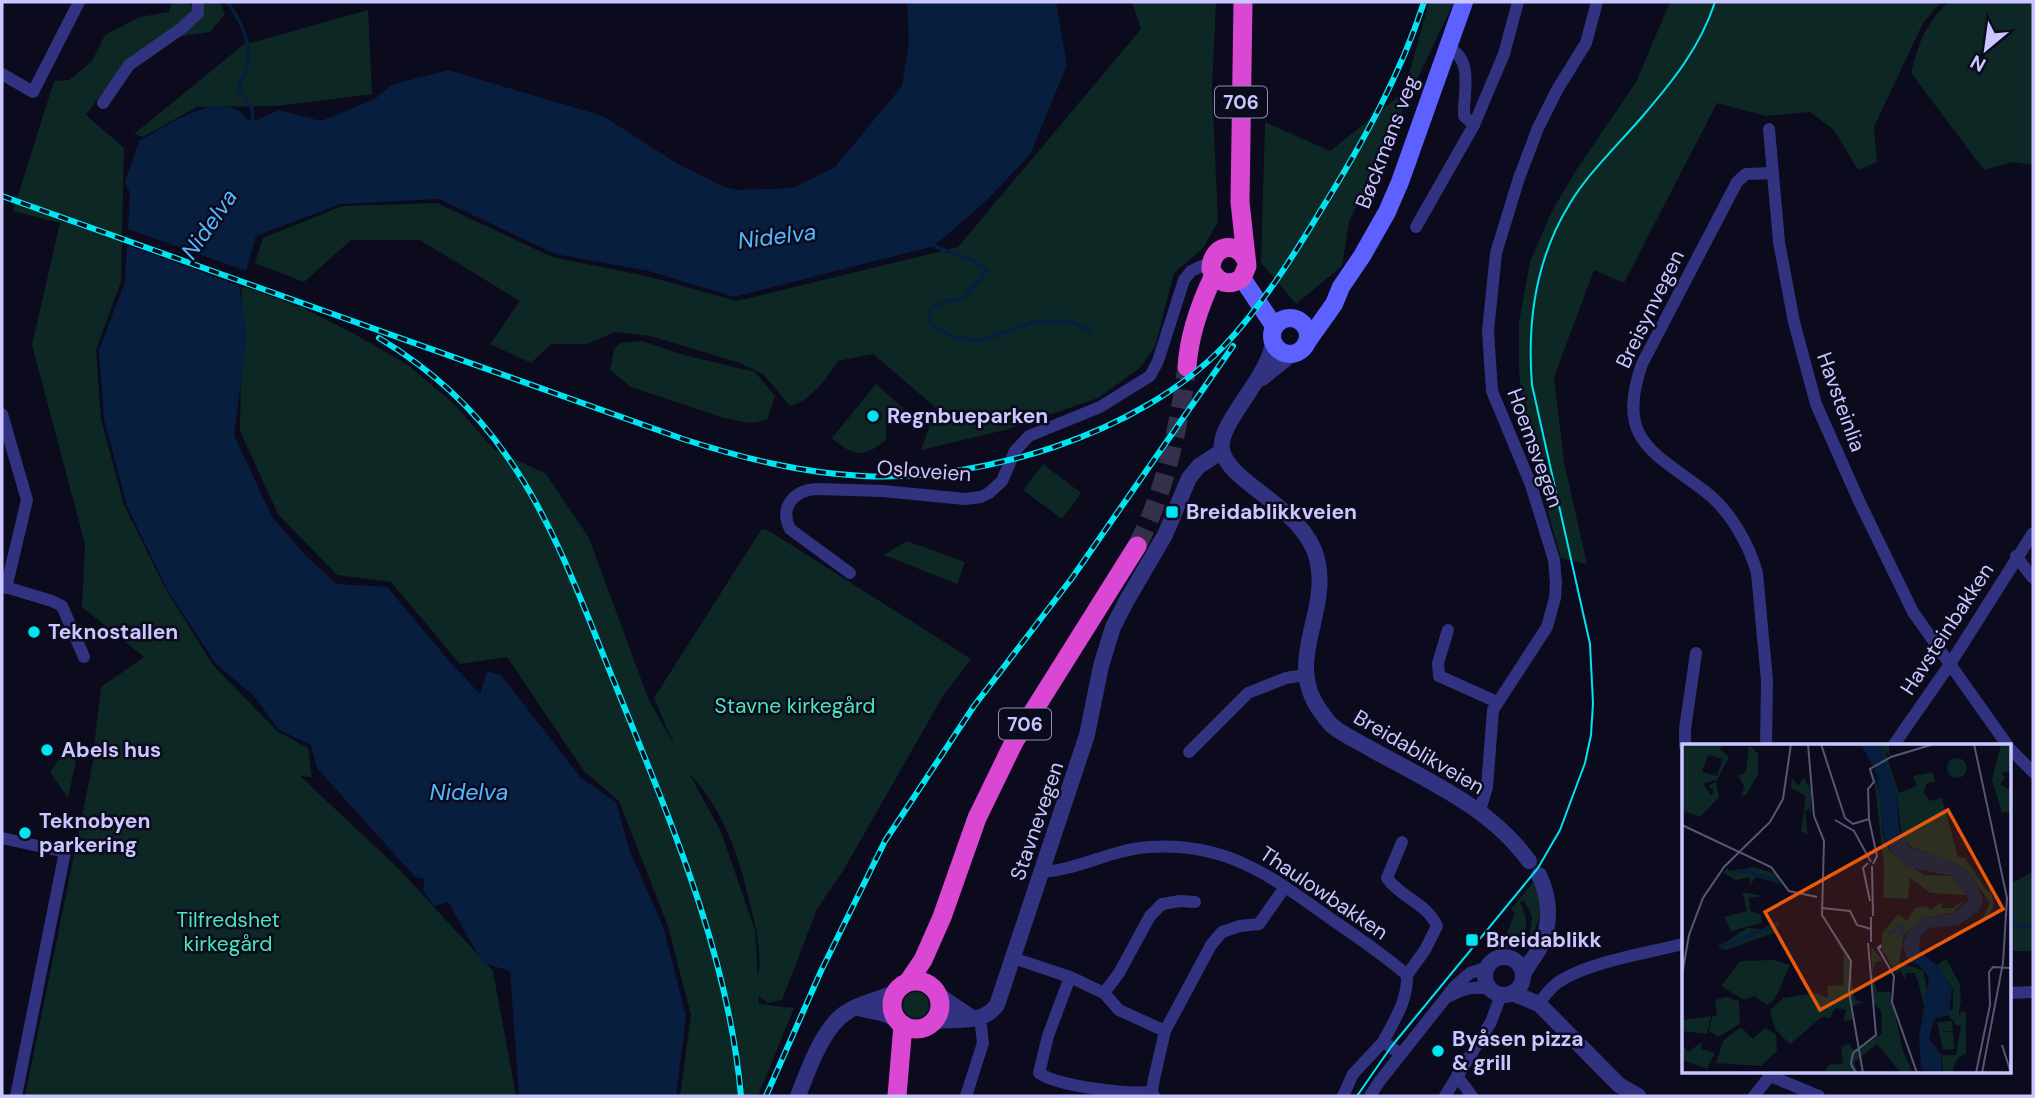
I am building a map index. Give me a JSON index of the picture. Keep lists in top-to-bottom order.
{
  "streets": {
    "highway": ["706"],
    "main road": ["Bøckmans veg"],
    "street": [
      "Breisynvegen",
      "Havsteinlia",
      "Hoemsvegen",
      "Osloveien",
      "Havsteinbakken",
      "Breidablikveien",
      "Stavnevegen",
      "Thaulowbakken"
    ]
  },
  "crossings": [
    ["706", "Osloveien"],
    ["Breisynvegen", "Havsteinlia"],
    ["Havsteinlia", "Havsteinbakken"],
    ["Hoemsvegen", "Breidablikveien"],
    ["Breidablikveien", "Stavnevegen"],
    ["Stavnevegen", "Thaulowbakken"]
  ],
  "water": ["Nidelva"],
  "parks": ["Stavne kirkegård", "Tilfredshet kirkegård"],
  "places": {
    "other": [
      "Regnbueparken",
      "Teknostallen",
      "Abels hus",
      "Teknobyen parkering",
      "Byåsen pizza & grill"
    ],
    "transit": ["Breidablikkveien", "Breidablikk"]
  },
  "north": "bottom left"
}
